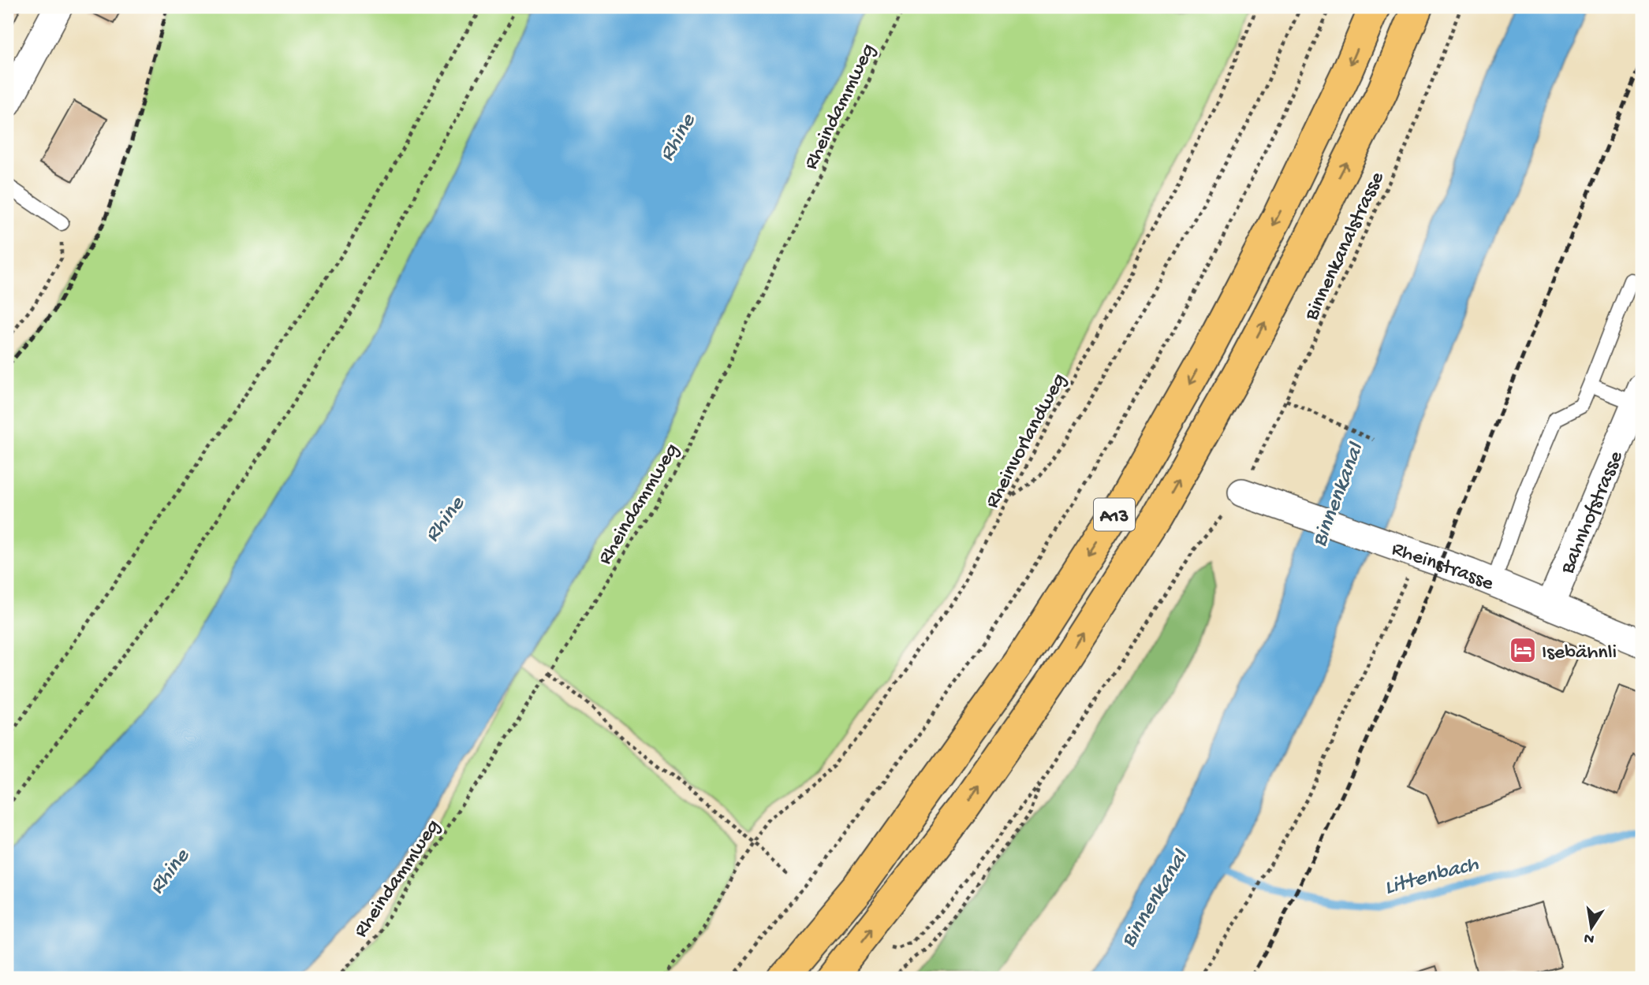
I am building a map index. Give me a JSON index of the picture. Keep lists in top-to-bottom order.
{
  "streets": {
    "highway": ["A13"],
    "street": ["Bahnhofstrasse", "Rheinstrasse"],
    "path": ["Rheindammweg", "Binnenkanalstrasse", "Rheinvorlandweg"]
  },
  "crossings": [
    ["Binnenkanalstrasse", "Rheinstrasse"],
    ["Bahnhofstrasse", "Rheinstrasse"]
  ],
  "water": ["Rhine", "Binnenkanal", "Littenbach"],
  "places": {
    "hotel": ["Isebähnli"]
  },
  "north": "bottom"
}
